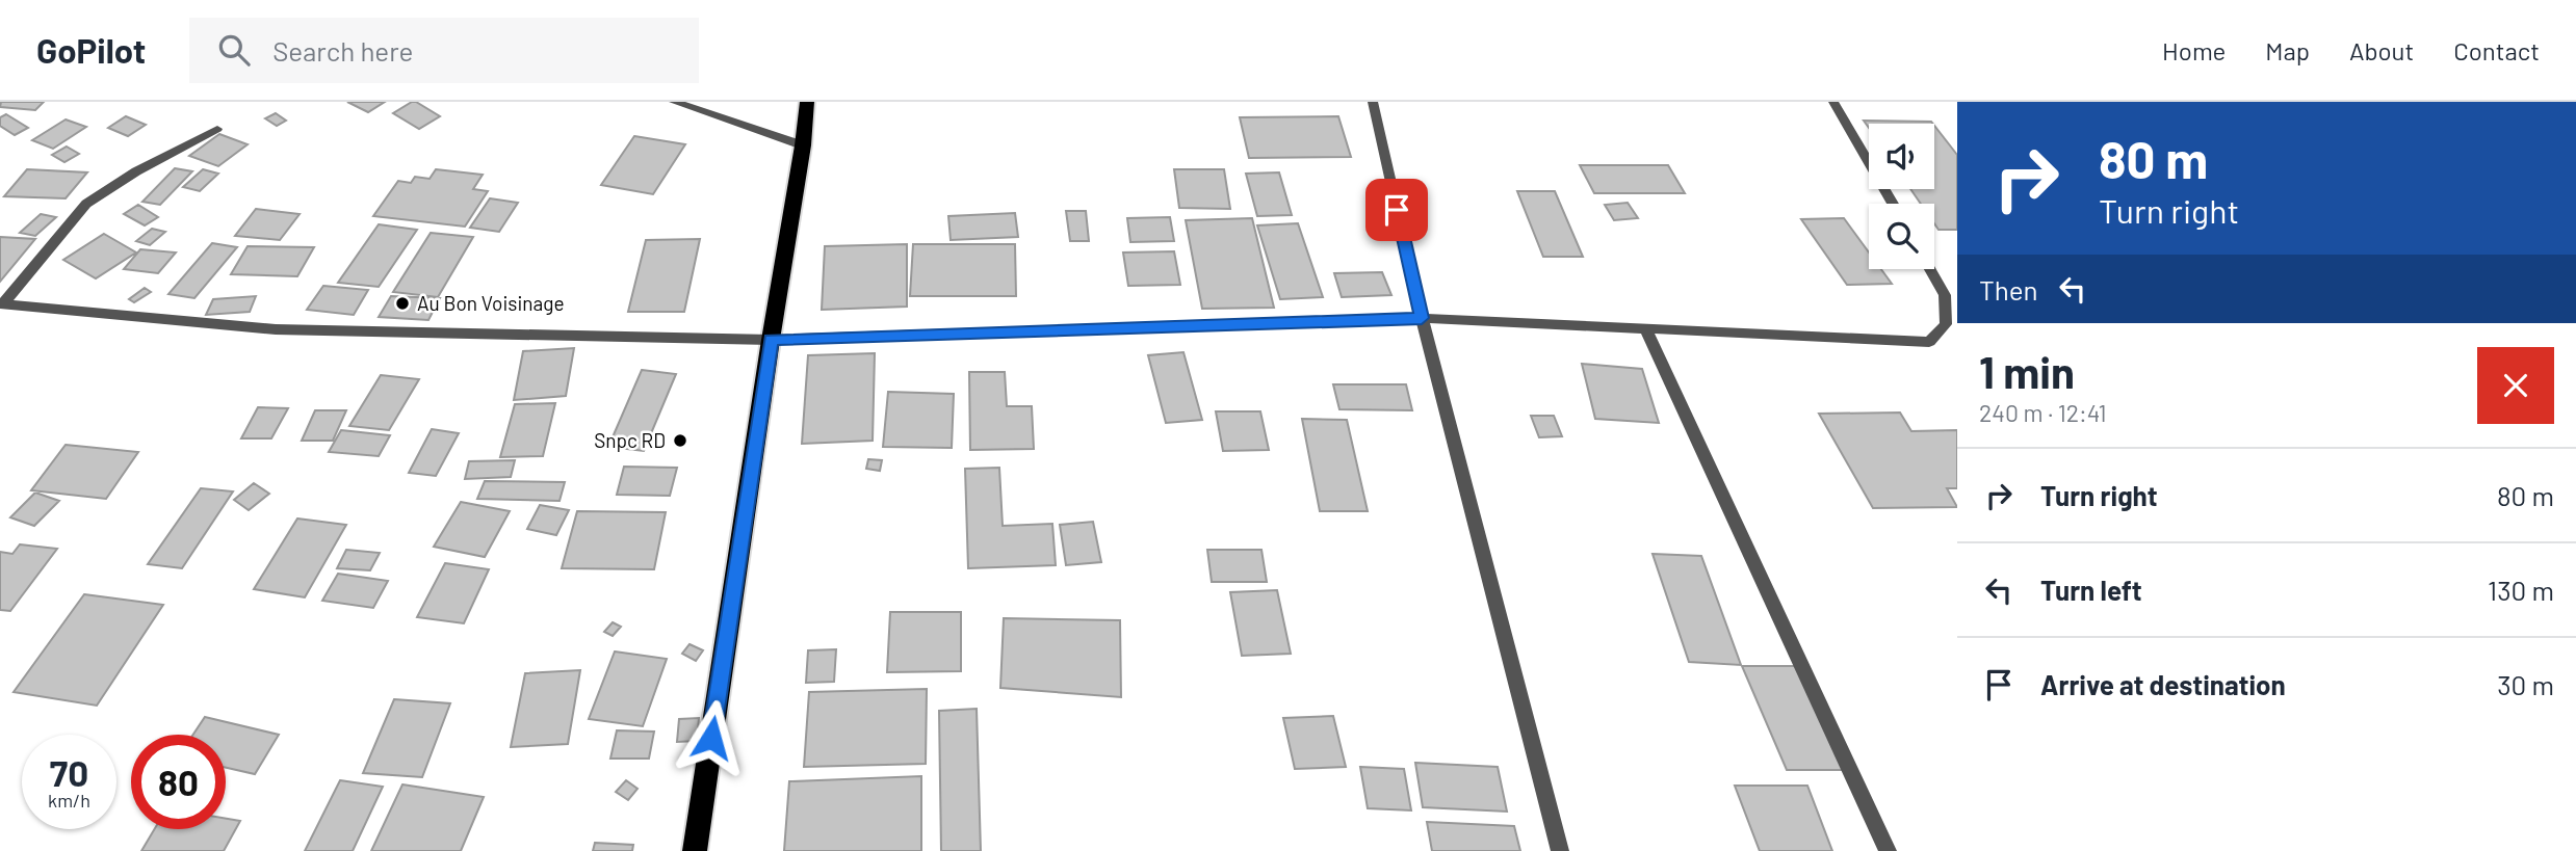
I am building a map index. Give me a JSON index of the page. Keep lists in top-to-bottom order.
{
  "places": ["Au Bon Voisinage", "Snpc RD"],
  "page": {
    "header": "GoPilot",
    "search": "Search here",
    "nav": [
      "Home",
      "Map",
      "About",
      "Contact"
    ],
    "turn": ["80 m", "Turn right"],
    "then": "Then",
    "heading": ["1 min", "240 m · 12:41"],
    "list": [
      {
        "name": "Turn right",
        "value": "80 m"
      },
      {
        "name": "Turn left",
        "value": "130 m"
      },
      {
        "name": "Arrive at destination",
        "value": "30 m"
      }
    ],
    "speed": "70 km/h",
    "limit": "80"
  }
}
